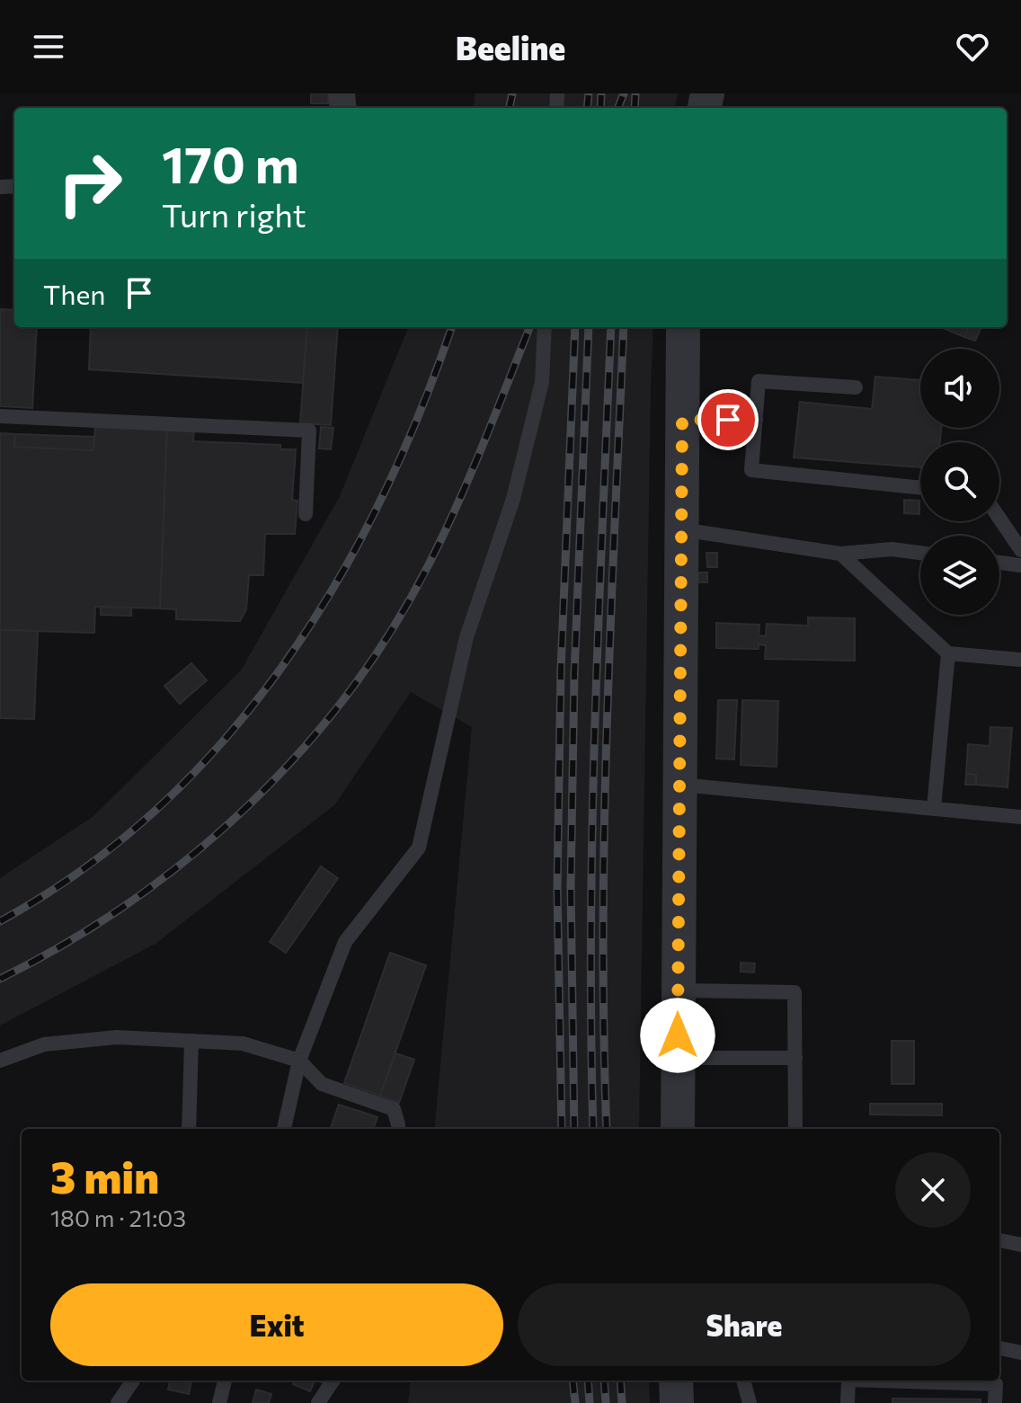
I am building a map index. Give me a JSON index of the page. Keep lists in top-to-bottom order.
{
  "page": {
    "header": "Beeline",
    "turn": ["170 m", "Turn right"],
    "then": "Then",
    "heading": ["3 min", "180 m · 21:03"],
    "buttons": ["Exit", "Share"]
  }
}
